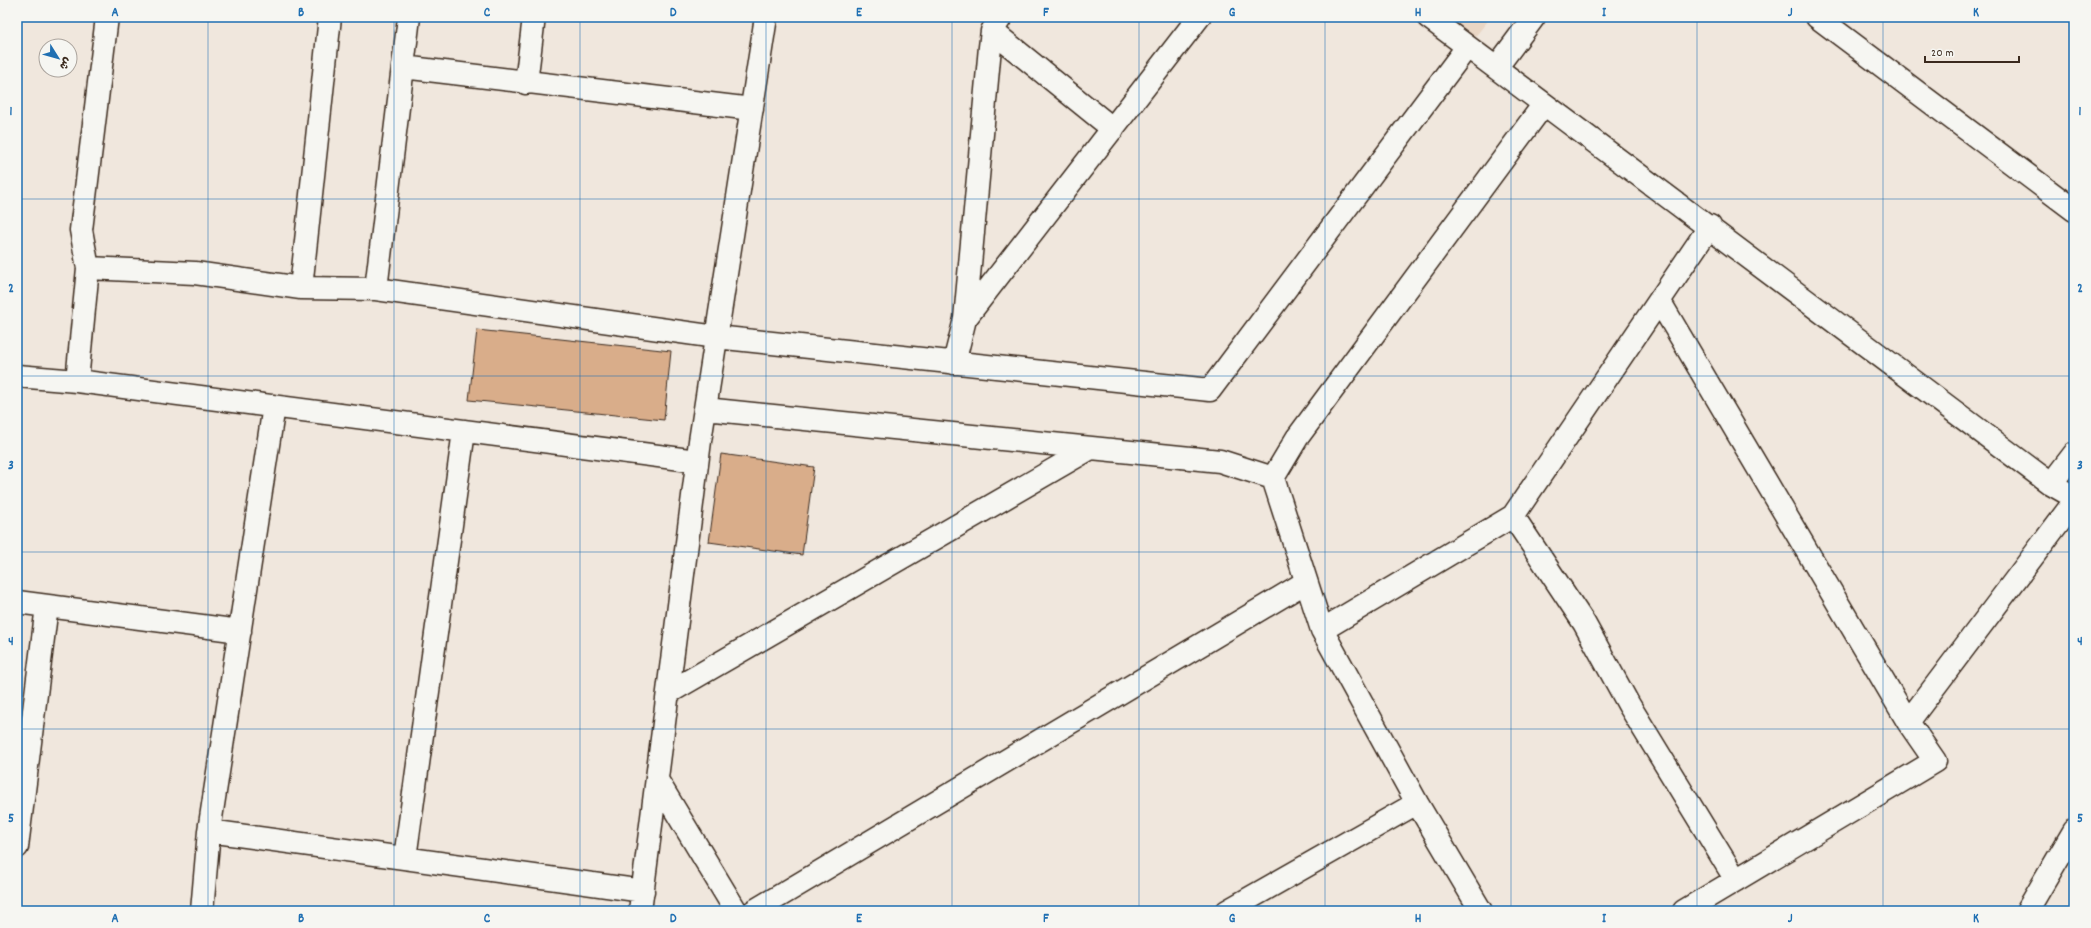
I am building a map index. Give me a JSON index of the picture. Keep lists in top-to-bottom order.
{
  "scale_bar": "20 m",
  "north": "bottom right",
  "grid": {
    "columns": [
      "A",
      "B",
      "C",
      "D",
      "E",
      "F",
      "G",
      "H",
      "I",
      "J",
      "K"
    ],
    "rows": [
      "1",
      "2",
      "3",
      "4",
      "5"
    ]
  }
}
